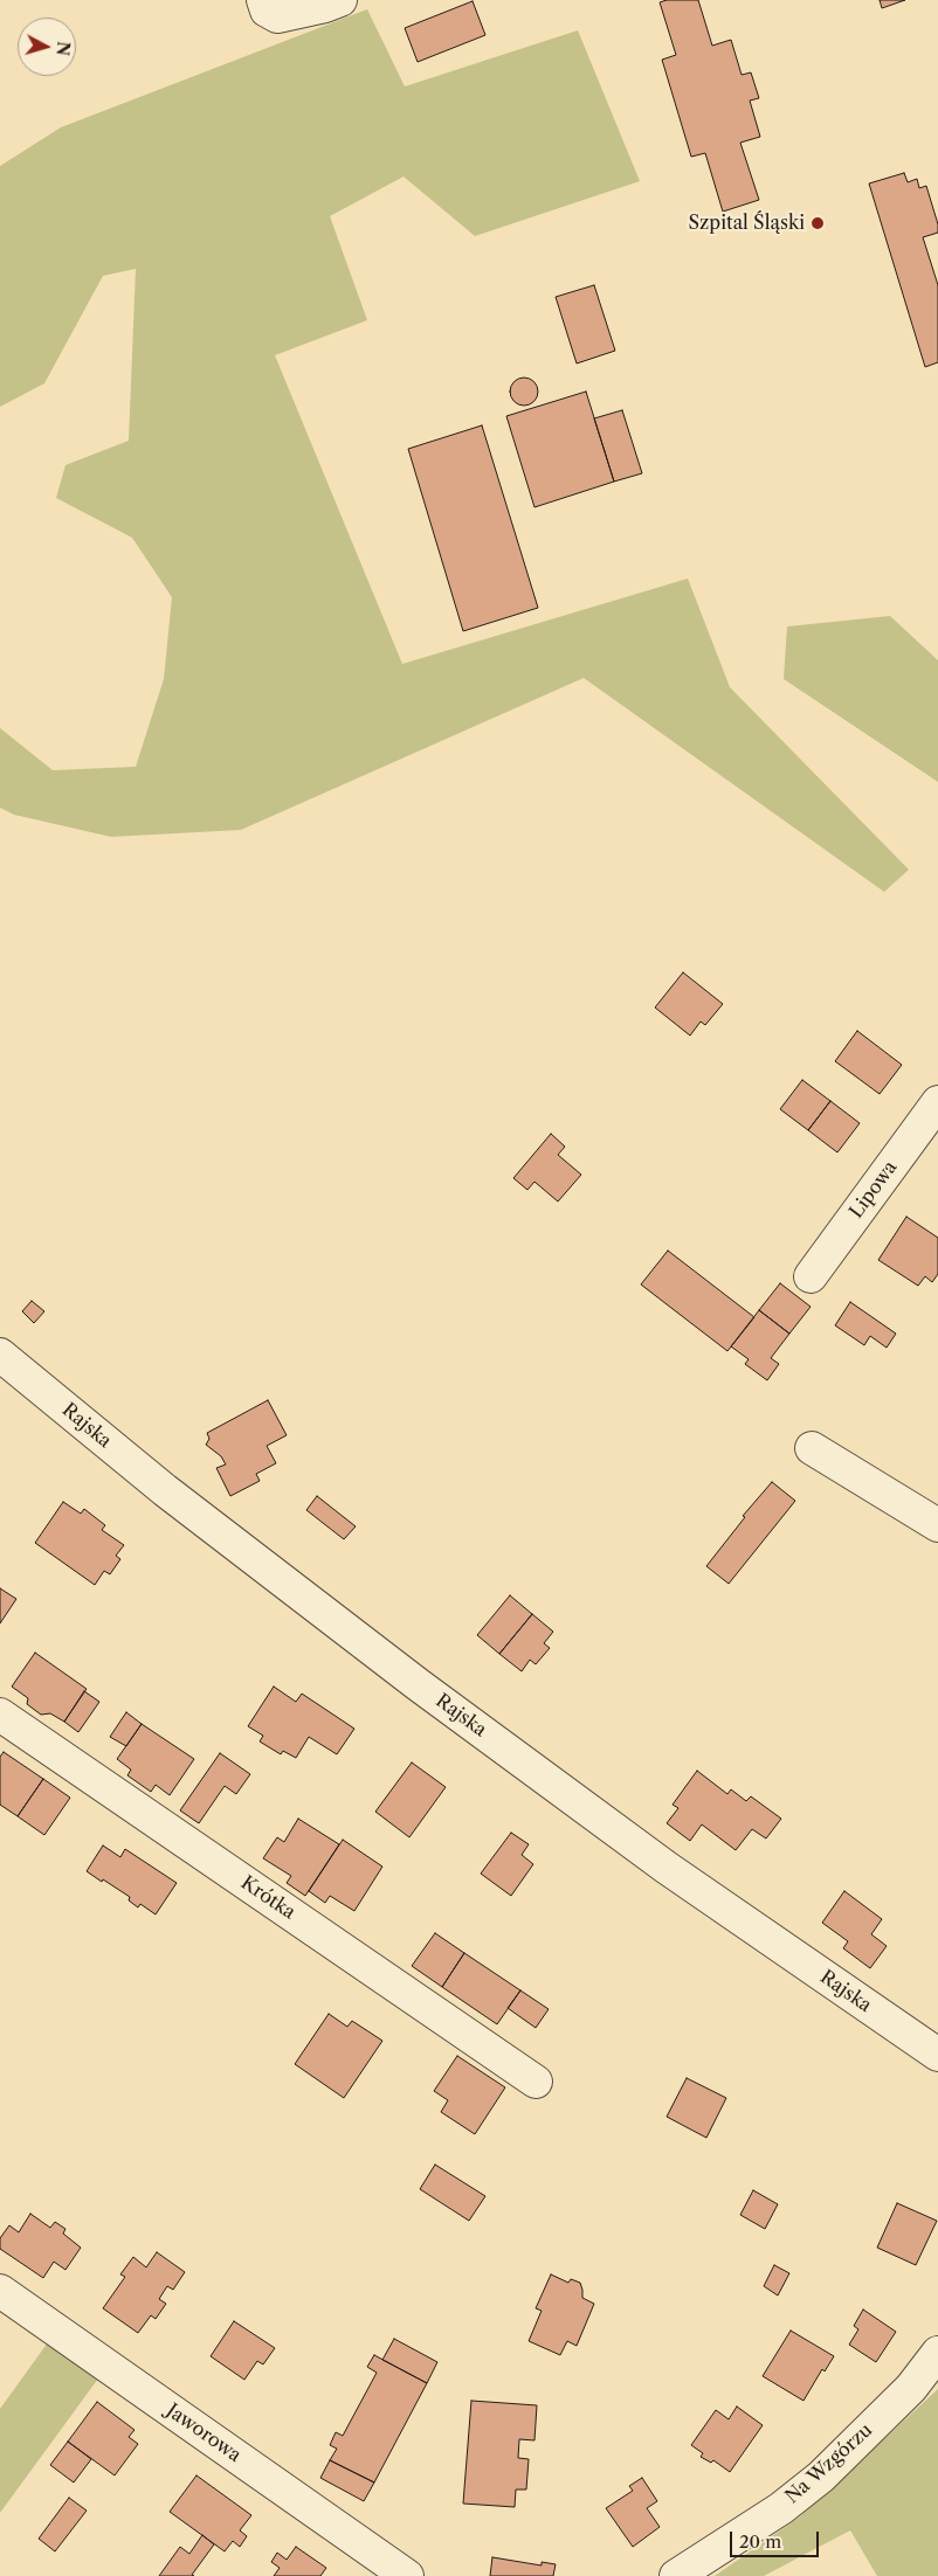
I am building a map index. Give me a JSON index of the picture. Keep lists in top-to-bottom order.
{
  "streets": {
    "street": [
      "Lipowa",
      "Rajska",
      "Krótka",
      "Jaworowa",
      "Na Wzgórzu"
    ]
  },
  "places": ["Szpital Śląski"],
  "scale_bar": "20 m",
  "north": "right"
}
